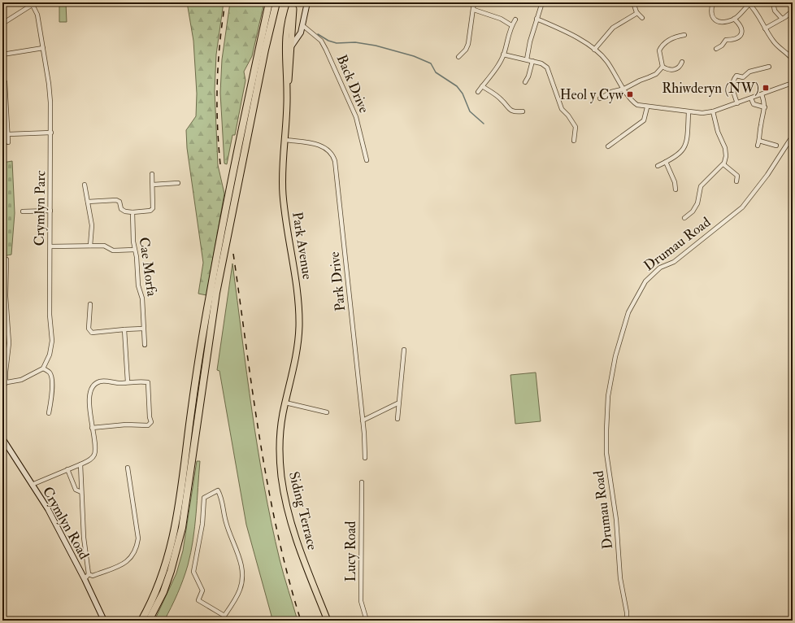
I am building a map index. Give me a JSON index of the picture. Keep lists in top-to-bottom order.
{
  "streets": {
    "main road": ["Park Avenue", "Siding Terrace"],
    "street": [
      "Back Drive",
      "Crymlyn Parc",
      "Drumau Road",
      "Cae Morfa",
      "Park Drive",
      "Crymlyn Road",
      "Lucy Road"
    ]
  },
  "crossings": [
    ["Park Avenue", "Park Drive"],
    ["Park Avenue", "Siding Terrace"]
  ],
  "places": {
    "transit": ["Rhiwderyn (NW)", "Heol y Cyw"]
  }
}
